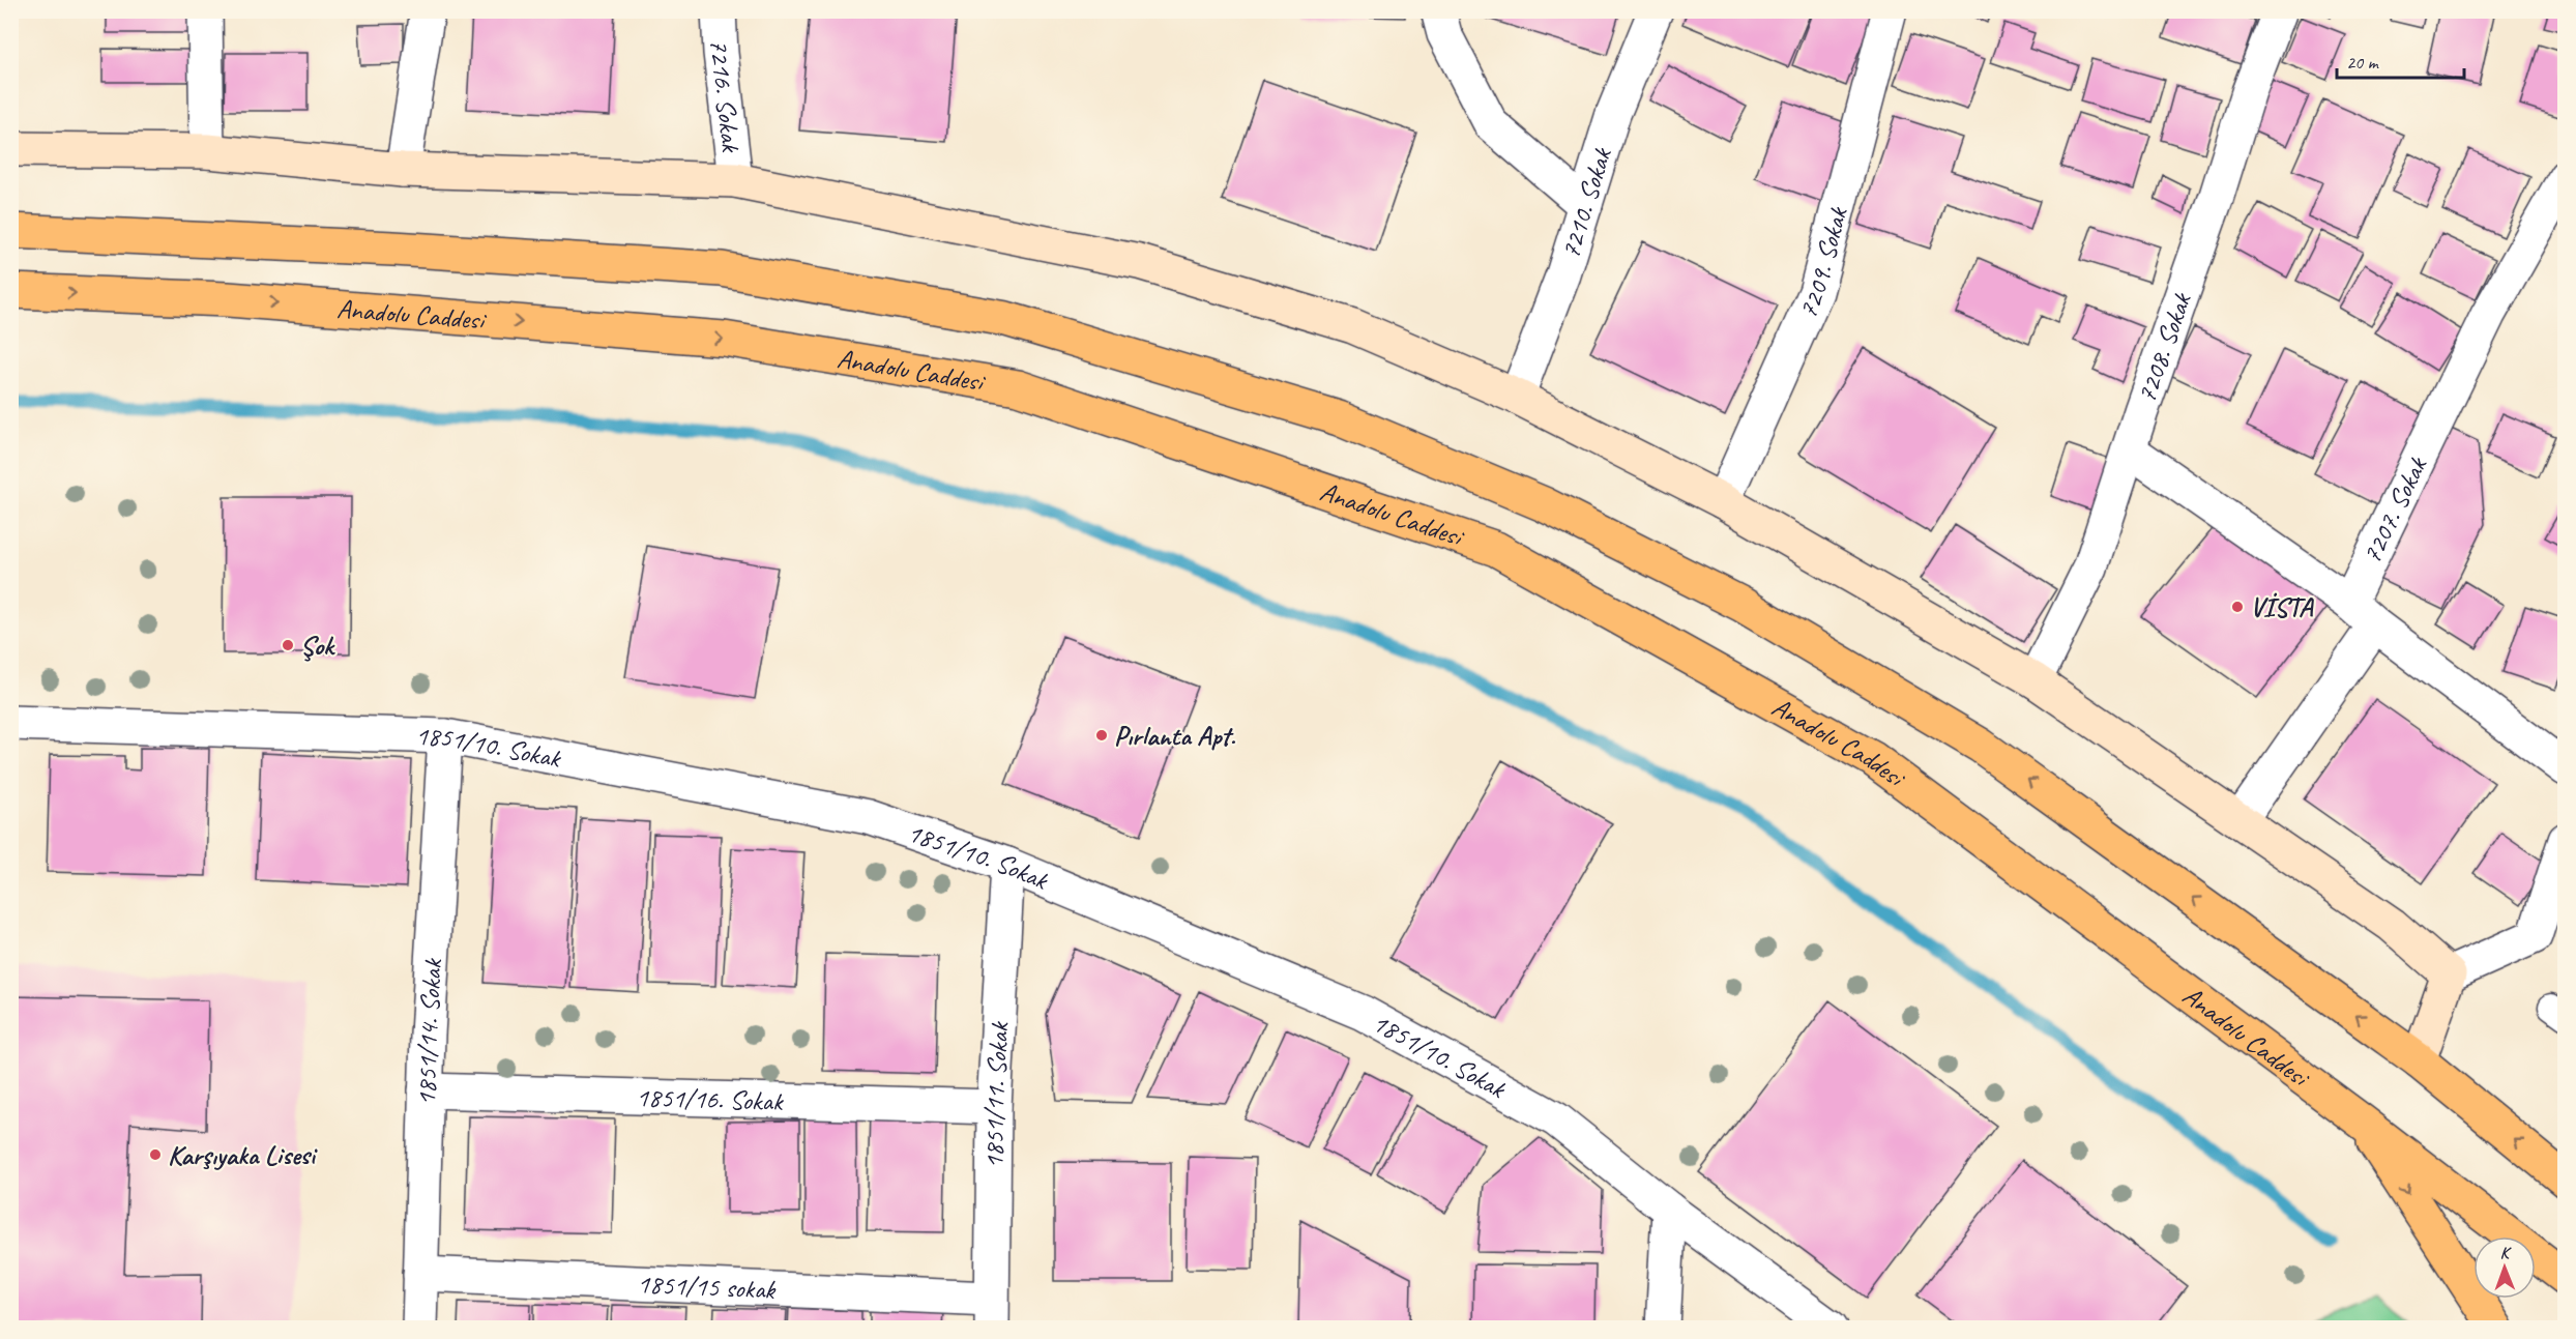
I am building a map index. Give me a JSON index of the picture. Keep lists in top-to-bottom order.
{
  "streets": {
    "highway": ["Anadolu Caddesi"],
    "street": [
      "7216. Sokak",
      "7210. Sokak",
      "7209. Sokak",
      "7208. Sokak",
      "7207. Sokak",
      "1851/10. Sokak",
      "1851/14. Sokak",
      "1851/11. Sokak",
      "1851/16. Sokak",
      "1851/15 sokak"
    ]
  },
  "crossings": [
    ["1851/10. Sokak", "1851/14. Sokak"],
    ["1851/10. Sokak", "1851/11. Sokak"],
    ["1851/14. Sokak", "1851/16. Sokak"],
    ["1851/14. Sokak", "1851/15 sokak"],
    ["1851/11. Sokak", "1851/16. Sokak"],
    ["1851/11. Sokak", "1851/15 sokak"]
  ],
  "places": [
    "VİSTA",
    "Şok",
    "Pırlanta Apt.",
    "Karşıyaka Lisesi"
  ],
  "scale_bar": "20 m",
  "north": "top"
}
